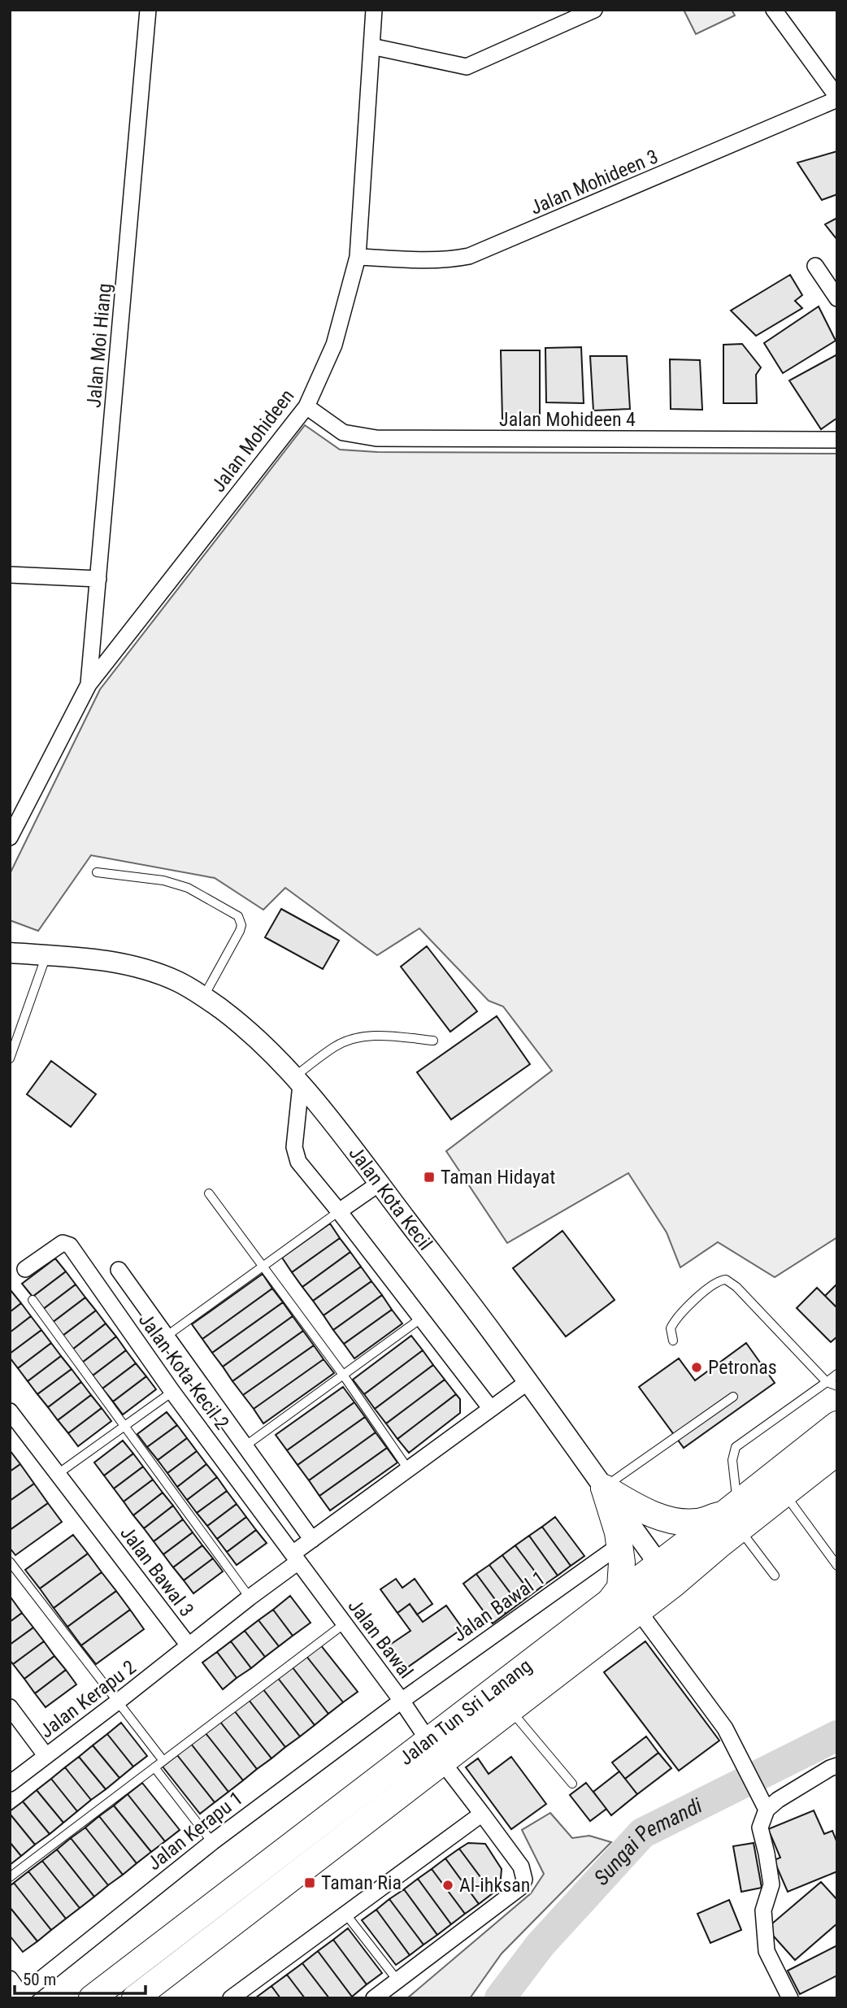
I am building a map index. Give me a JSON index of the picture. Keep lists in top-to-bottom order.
{
  "streets": {
    "main road": ["Jalan Tun Sri Lanang"],
    "street": [
      "Jalan Mohideen 3",
      "Jalan Moi Hiang",
      "Jalan Mohideen 4",
      "Jalan Mohideen",
      "Jalan Kota Kecil",
      "Jalan Kota Kecil 2",
      "Jalan Bawal 3",
      "Jalan Bawal 1",
      "Jalan Bawal",
      "Jalan Kerapu 2",
      "Jalan Kerapu 1"
    ]
  },
  "crossings": [
    ["Jalan Mohideen 3", "Jalan Mohideen"],
    ["Jalan Moi Hiang", "Jalan Mohideen"],
    ["Jalan Mohideen 4", "Jalan Mohideen"],
    ["Jalan Kota Kecil", "Jalan Bawal 3"],
    ["Jalan Kota Kecil", "Jalan Tun Sri Lanang"],
    ["Jalan Kota Kecil 2", "Jalan Bawal 3"],
    ["Jalan Kota Kecil 2", "Jalan Bawal"],
    ["Jalan Bawal 3", "Jalan Bawal"],
    ["Jalan Bawal 3", "Jalan Kerapu 2"],
    ["Jalan Bawal 1", "Jalan Bawal"],
    ["Jalan Bawal 1", "Jalan Kerapu 1"],
    ["Jalan Bawal", "Jalan Tun Sri Lanang"],
    ["Jalan Bawal", "Jalan Kerapu 1"]
  ],
  "water": ["Sungai Pemandi"],
  "places": {
    "transit": ["Taman Hidayat", "Taman Ria"],
    "other": ["Petronas", "Al-ihksan"]
  },
  "scale_bar": "50 m"
}
